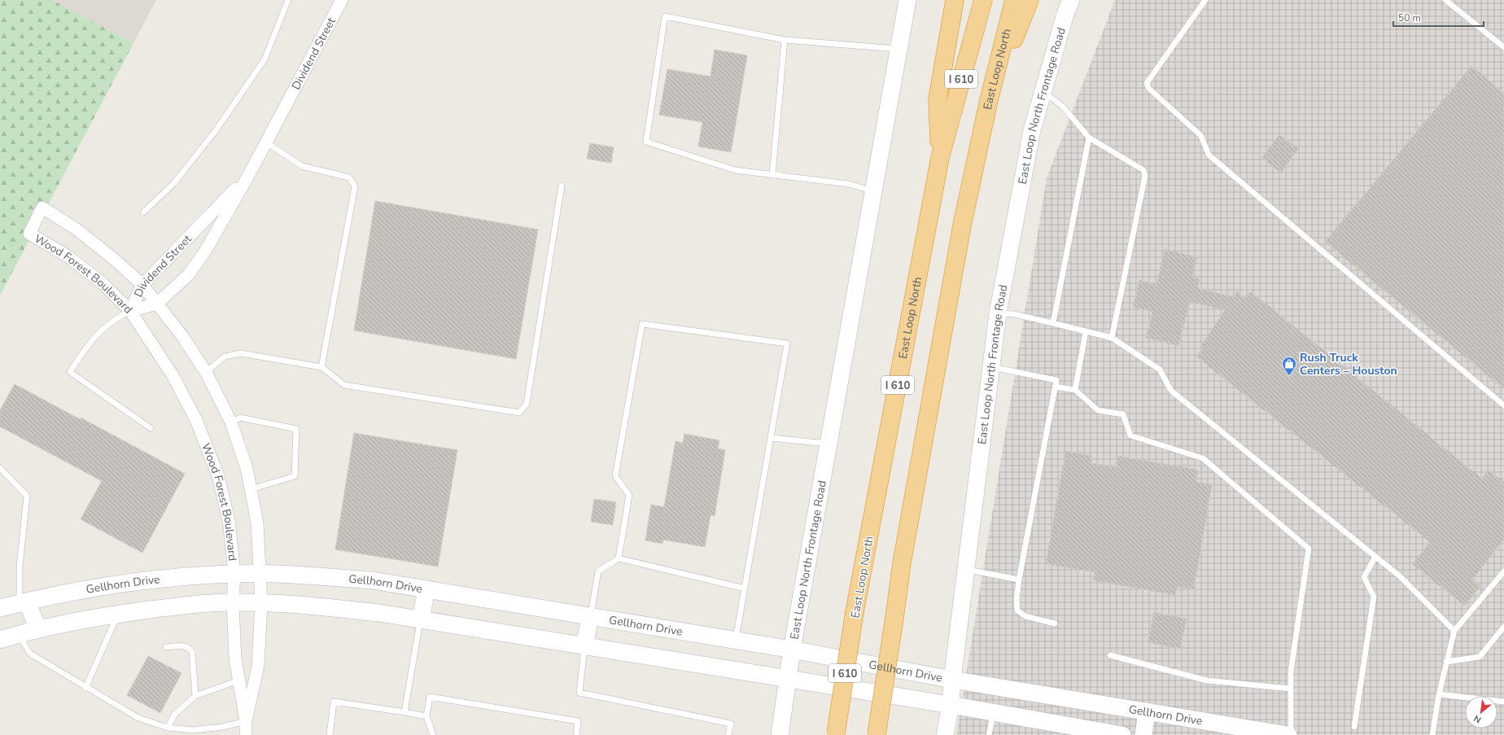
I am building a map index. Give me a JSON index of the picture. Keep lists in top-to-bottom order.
{
  "streets": {
    "highway": ["East Loop North", "I 610"],
    "main road": ["East Loop North Frontage Road", "Gellhorn Drive"],
    "street": ["Dividend Street", "Wood Forest Boulevard"]
  },
  "crossings": [
    ["Dividend Street", "Wood Forest Boulevard"],
    ["East Loop North Frontage Road", "Gellhorn Drive"],
    ["Wood Forest Boulevard", "Gellhorn Drive"]
  ],
  "places": {
    "shop": ["Rush Truck Centers – Houston"]
  },
  "scale_bar": "50 m",
  "north": "bottom left"
}
